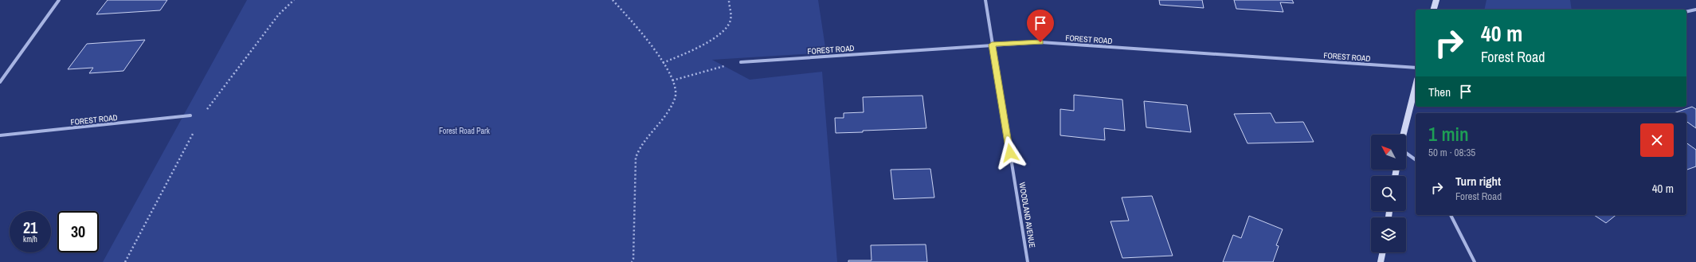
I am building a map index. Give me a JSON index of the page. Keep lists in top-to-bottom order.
{
  "streets": {
    "street": ["FOREST ROAD", "WOODLAND AVENUE"]
  },
  "crossings": [
    ["FOREST ROAD", "WOODLAND AVENUE"]
  ],
  "parks": ["Forest Road Park"],
  "north": "top left",
  "page": {
    "turn": ["40 m", "Forest Road"],
    "then": "Then",
    "heading": ["1 min", "50 m · 08:35"],
    "list": [
      {
        "name": "Turn right",
        "note": "Forest Road",
        "value": "40 m"
      }
    ],
    "speed": "21 km/h",
    "limit": "30"
  }
}
